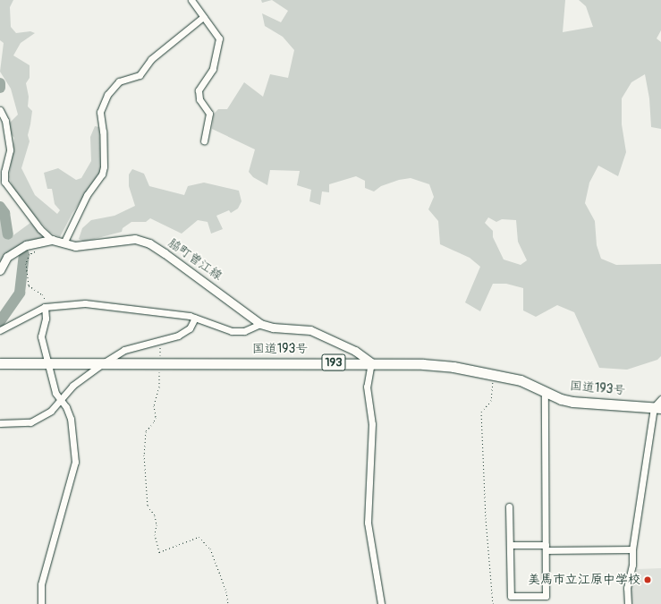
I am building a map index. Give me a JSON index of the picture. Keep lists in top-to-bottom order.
{
  "streets": {
    "highway": ["国道193号", "193"],
    "main road": ["脇町曽江線"]
  },
  "crossings": [
    ["脇町曽江線", "国道193号"]
  ],
  "places": ["美馬市立江原中学校"]
}
